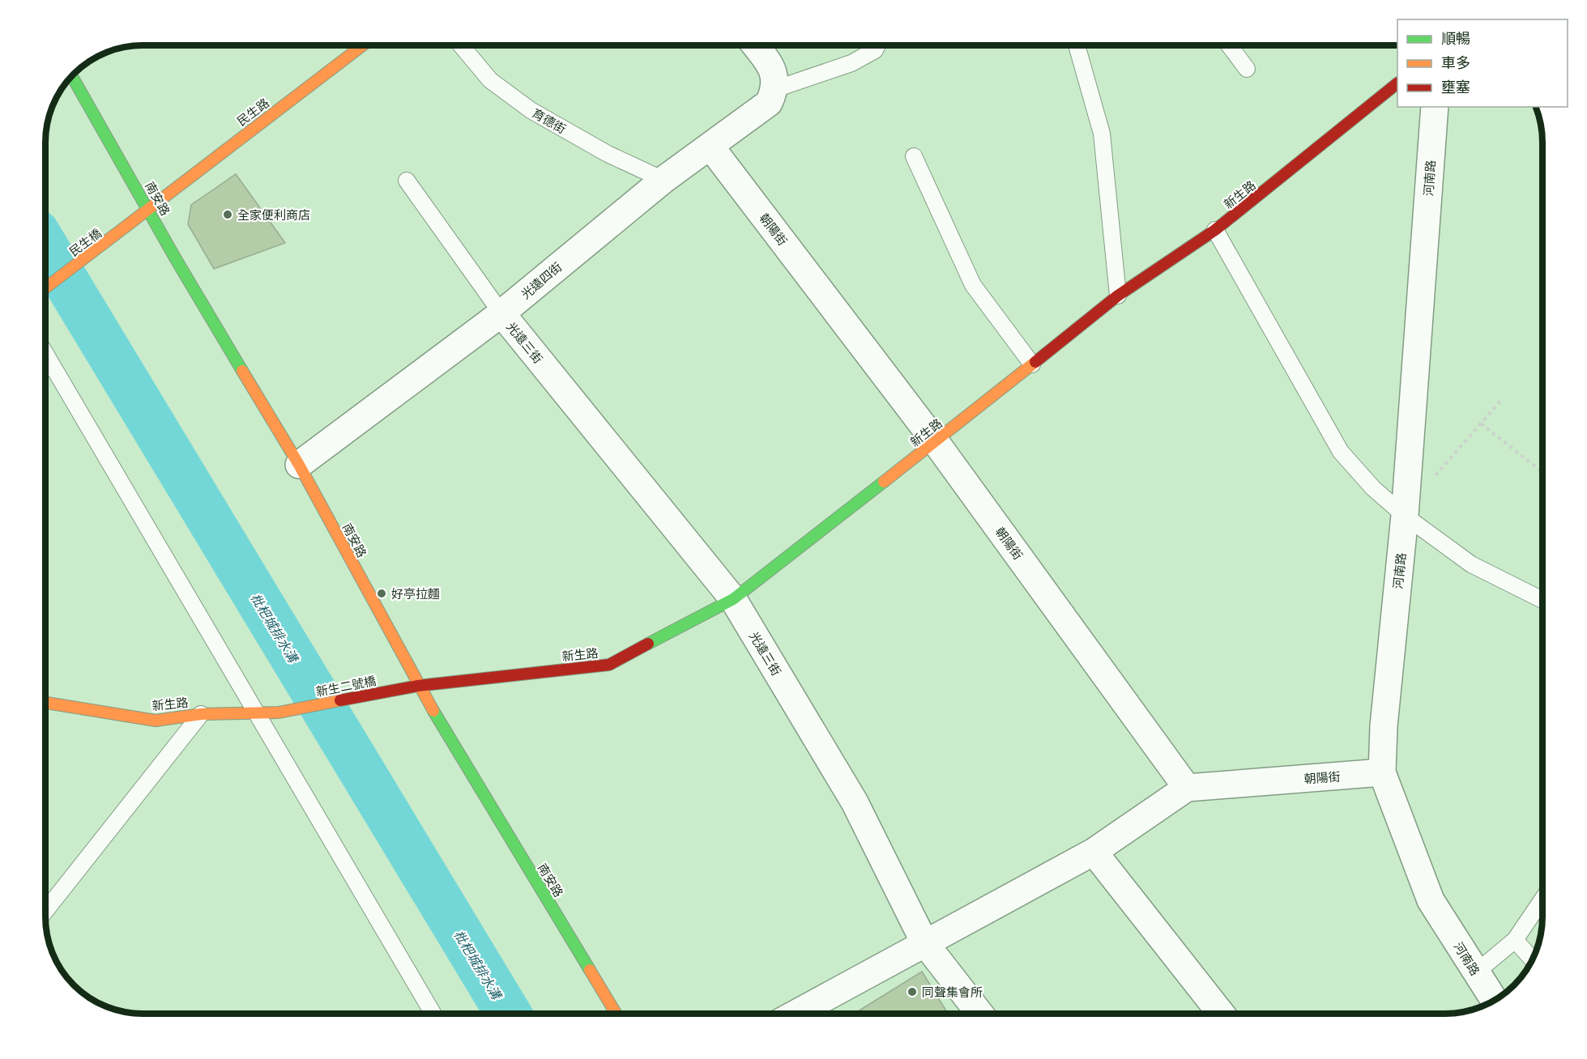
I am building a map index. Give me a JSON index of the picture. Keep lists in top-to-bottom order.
{
  "streets": {
    "street": [
      "民生路",
      "河南路",
      "新生路",
      "南安路",
      "朝陽街",
      "民生橋",
      "光遠四街",
      "光遠三街",
      "新生二號橋"
    ],
    "lane": ["育德街"]
  },
  "crossings": [
    ["民生路", "南安路"],
    ["民生路", "民生橋"],
    ["育德街", "光遠四街"],
    ["河南路", "朝陽街"],
    ["新生路", "南安路"],
    ["新生路", "朝陽街"],
    ["新生路", "光遠三街"],
    ["新生路", "新生二號橋"],
    ["南安路", "民生橋"],
    ["南安路", "光遠四街"],
    ["南安路", "新生二號橋"],
    ["朝陽街", "光遠四街"],
    ["光遠四街", "光遠三街"]
  ],
  "water": ["枇杷城排水溝"],
  "places": ["全家便利商店", "好亭拉麵", "同聲集會所"],
  "legend": ["順暢", "車多", "壅塞"]
}
